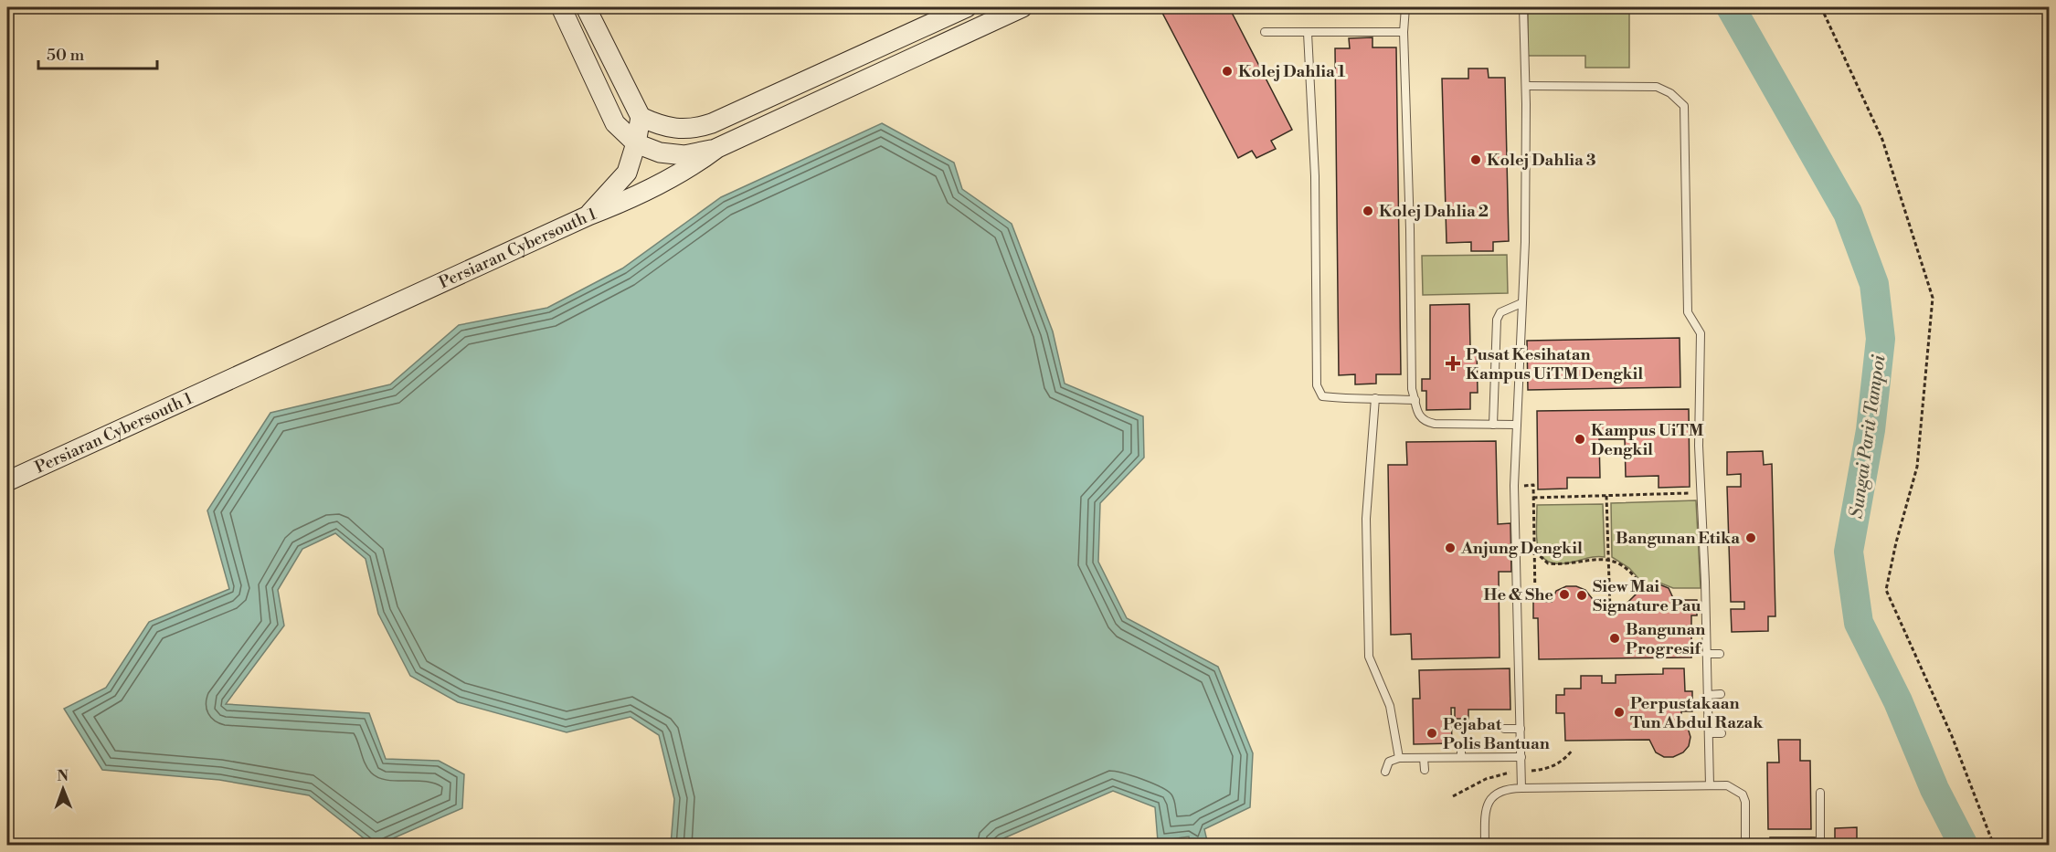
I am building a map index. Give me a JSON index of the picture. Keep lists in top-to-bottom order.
{
  "streets": {
    "street": ["Persiaran Cybersouth 1"]
  },
  "water": ["Sungai Parit Tampoi"],
  "places": {
    "other": [
      "Kolej Dahlia 1",
      "Kolej Dahlia 3",
      "Kolej Dahlia 2",
      "Kampus UiTM Dengkil",
      "Bangunan Etika",
      "Anjung Dengkil",
      "He & She",
      "Siew Mai Signature Pau",
      "Bangunan Progresif",
      "Perpustakaan Tun Abdul Razak",
      "Pejabat Polis Bantuan"
    ],
    "health": ["Pusat Kesihatan Kampus UiTM Dengkil"]
  },
  "scale_bar": "50 m",
  "north": "top"
}
